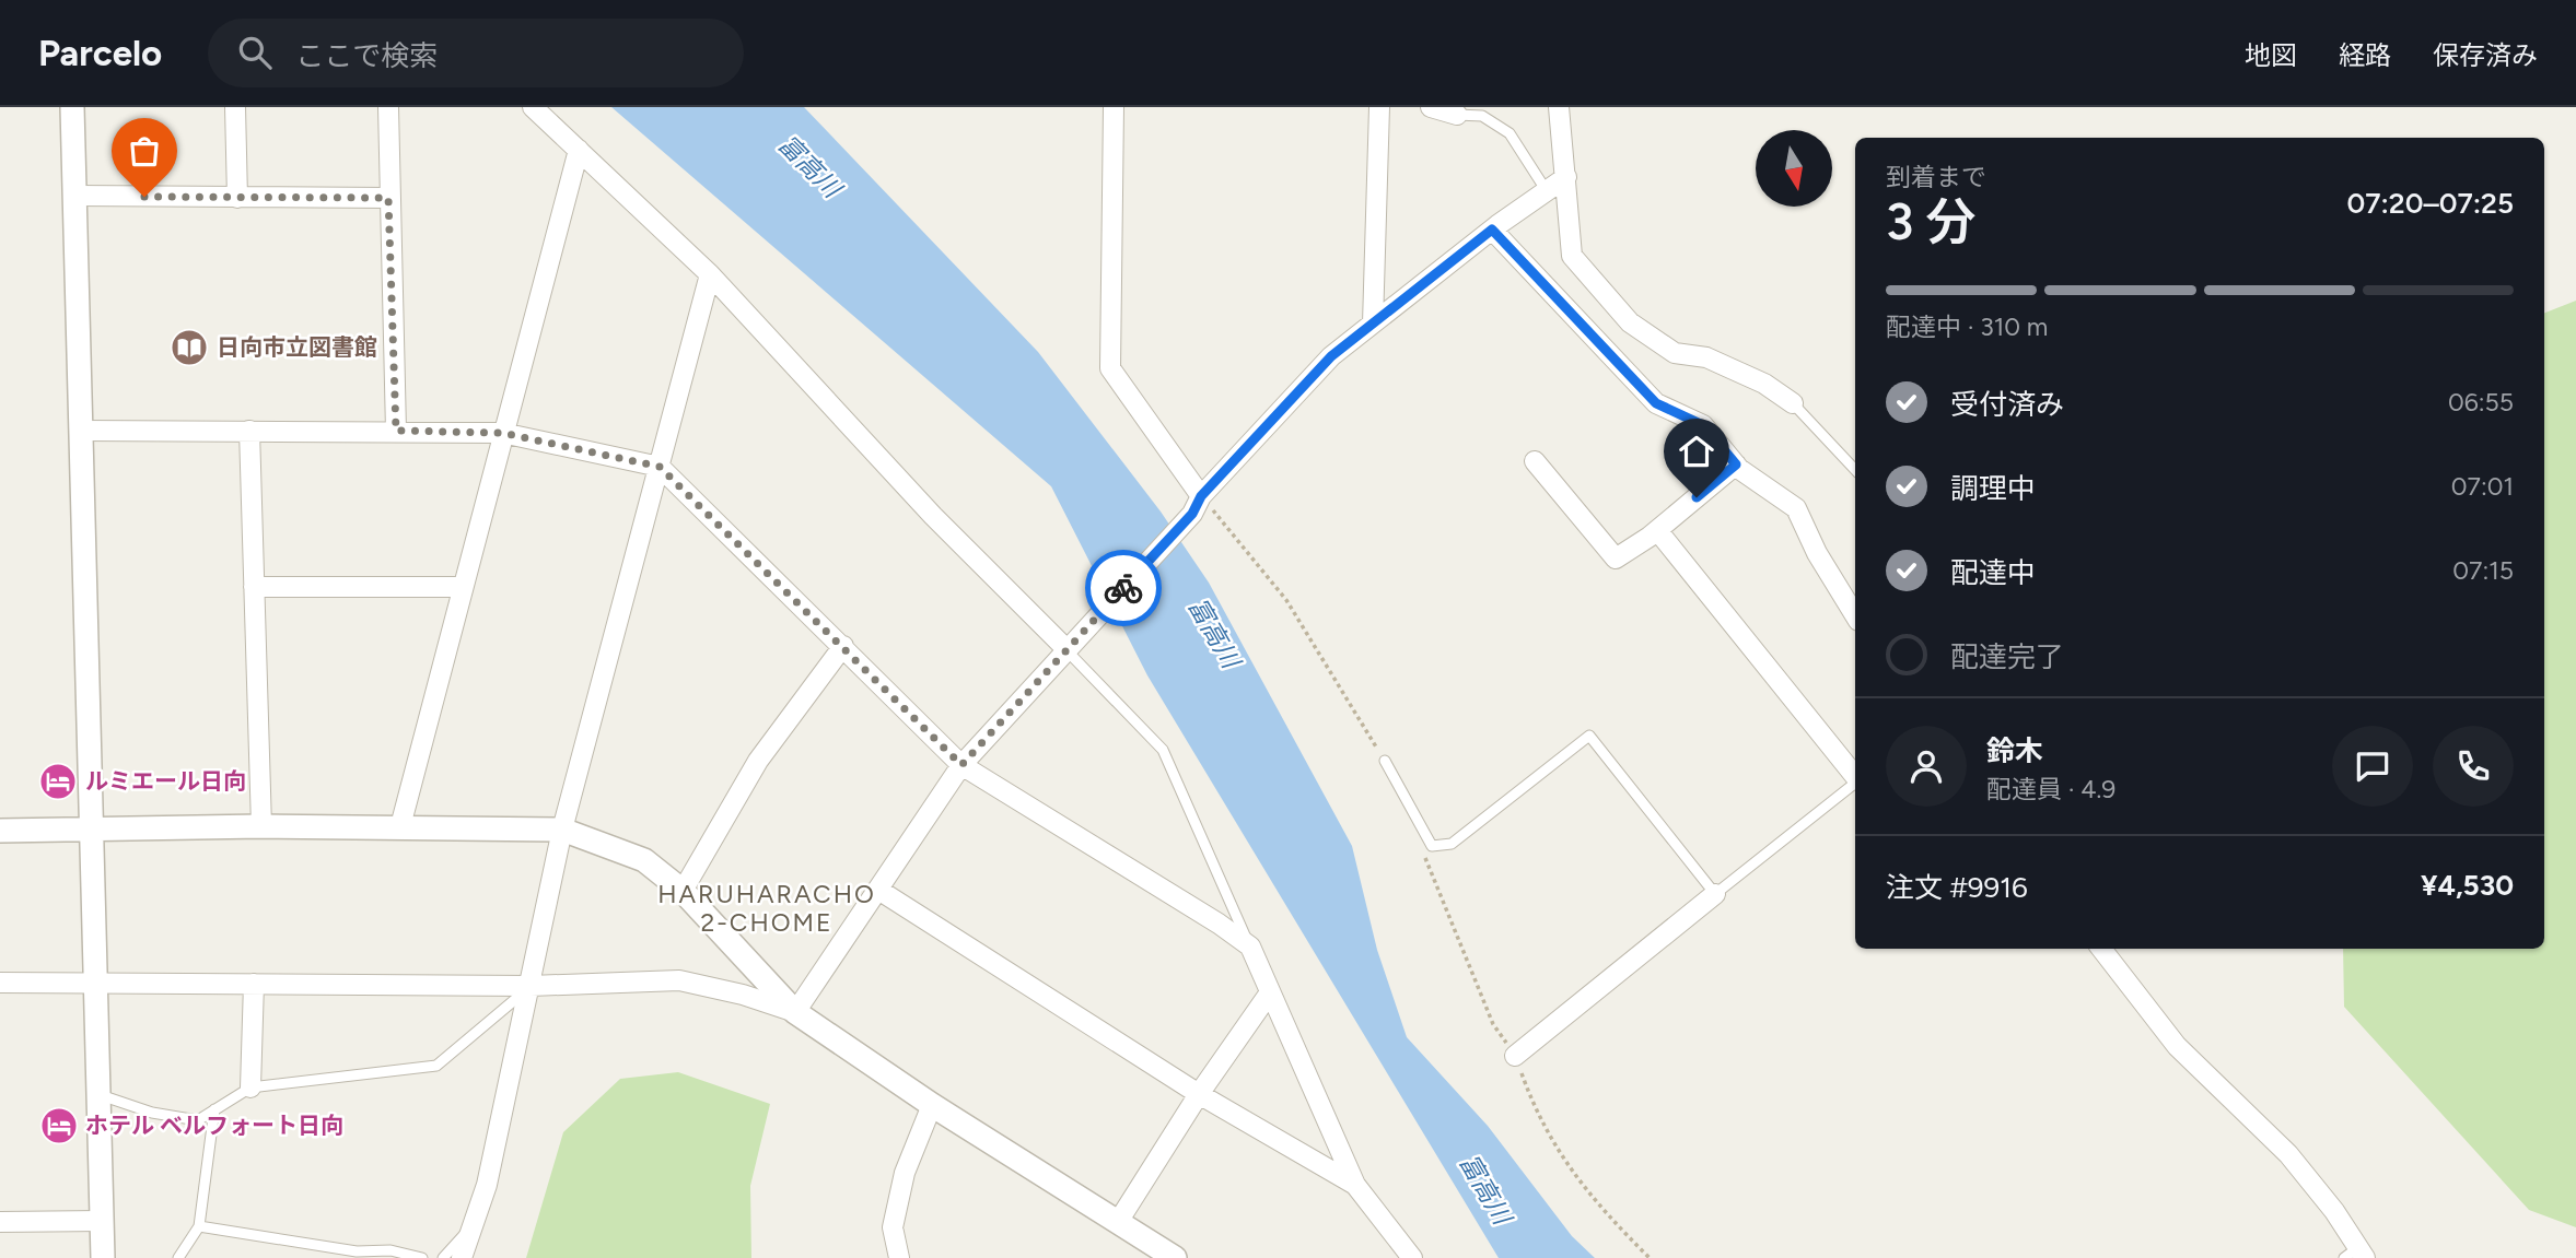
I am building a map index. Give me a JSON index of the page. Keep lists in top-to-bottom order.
{
  "districts": ["HARUHARACHO 2-CHOME"],
  "water": ["富高川"],
  "places": {
    "library": ["日向市立図書館"],
    "hotel": ["ルミエール日向", "ホテル ベルフォート日向"]
  },
  "north": "bottom",
  "page": {
    "header": "Parcelo",
    "search": "ここで検索",
    "nav": ["地図", "経路", "保存済み"],
    "heading": ["3 分", "到着まで", "07:20–07:25"],
    "panel": [
      "鈴木",
      "配達員 · 4.9",
      "注文 #9916",
      "¥4,530"
    ],
    "bar": "配達中 · 310 m",
    "list": [
      ["受付済み", "06:55"],
      ["調理中", "07:01"],
      ["配達中", "07:15"],
      "配達完了"
    ]
  }
}
